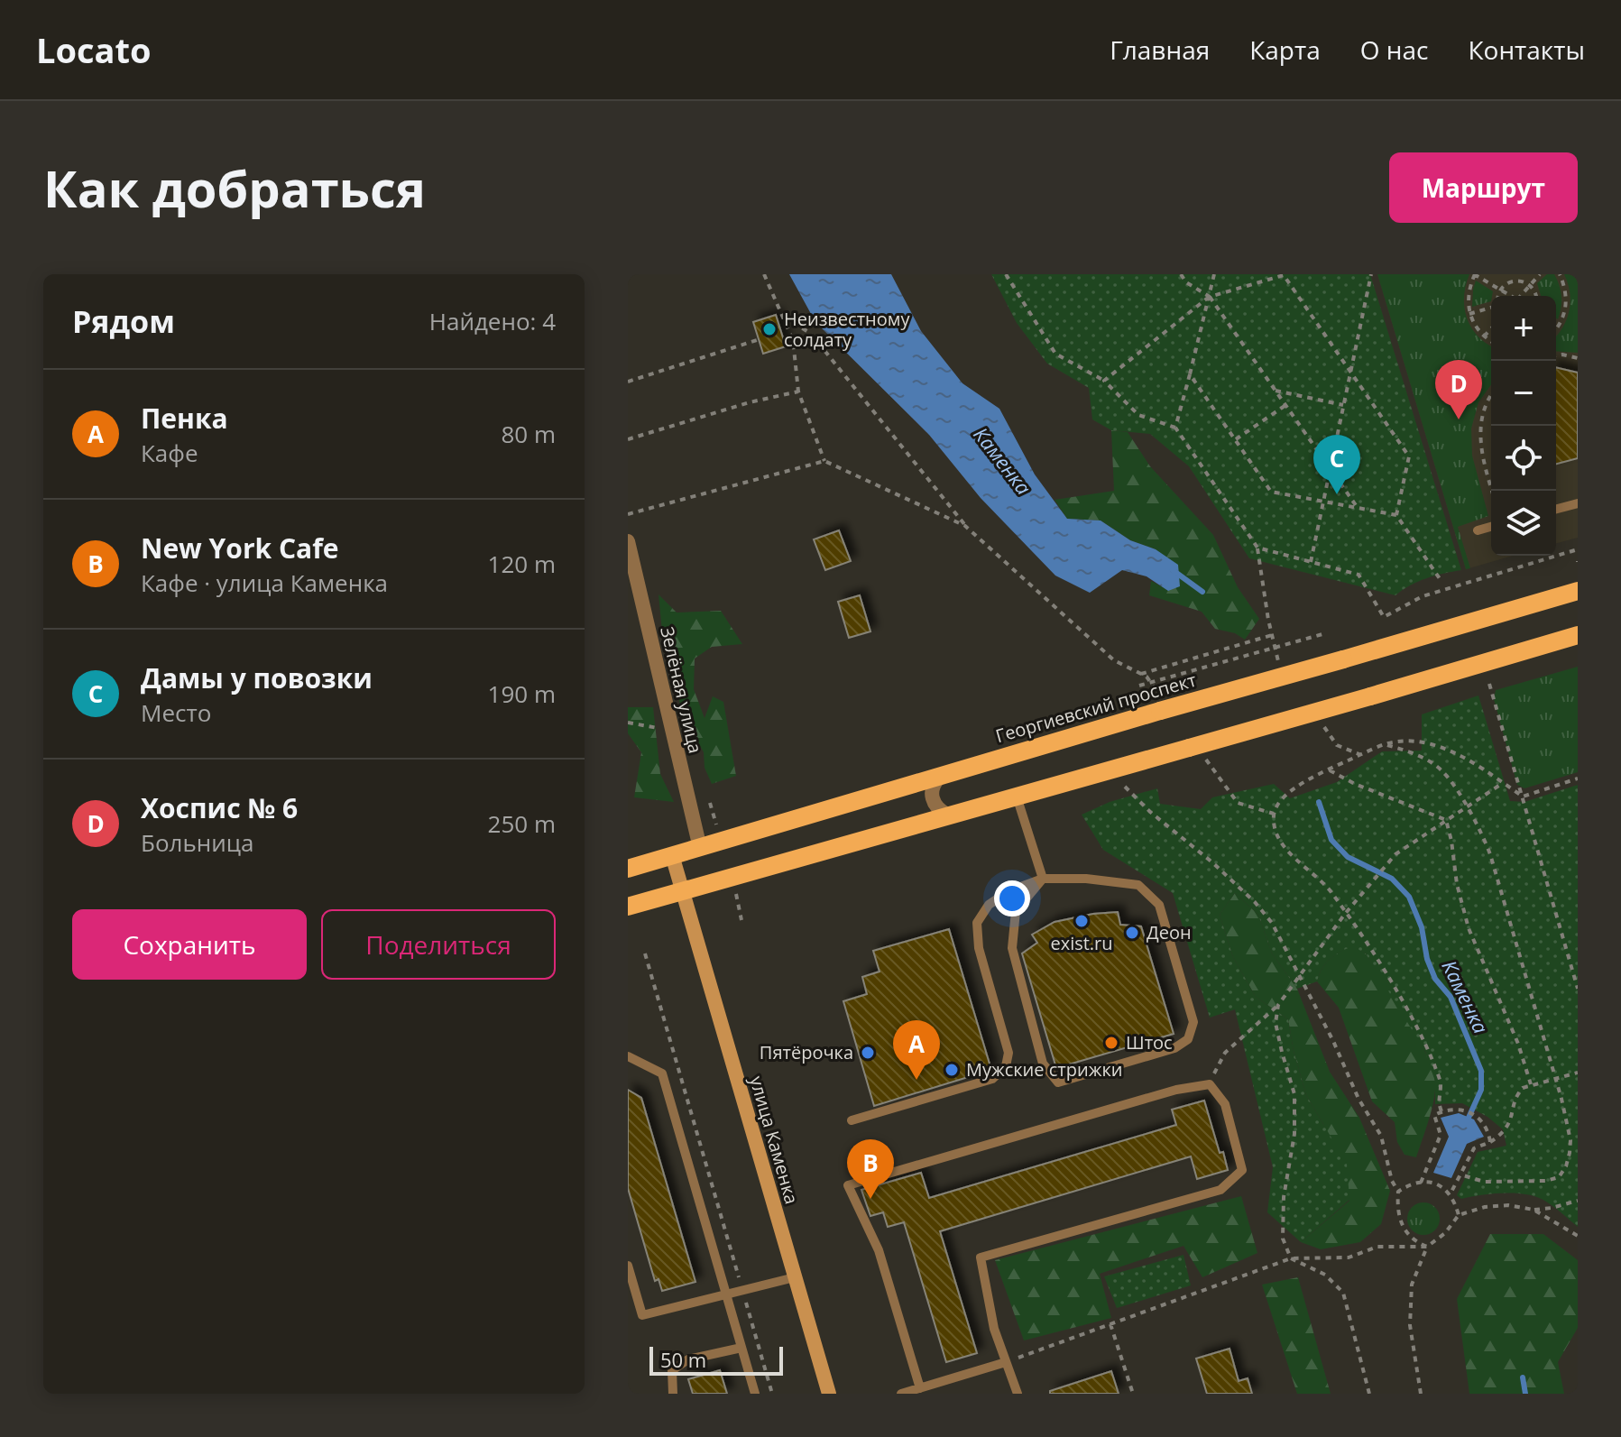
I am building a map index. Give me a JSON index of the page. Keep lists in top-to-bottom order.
{
  "streets": {
    "main road": ["Георгиевский проспект", "улица Каменка"],
    "street": ["Зелёная улица"]
  },
  "crossings": [
    ["Зелёная улица", "Георгиевский проспект"],
    ["Георгиевский проспект", "улица Каменка"]
  ],
  "water": ["Каменка"],
  "places": [
    "Неизвестному солдату",
    "exist.ru",
    "Деон",
    "Штос",
    "Пятёрочка",
    "Мужские стрижки"
  ],
  "scale_bar": "50 m",
  "page": {
    "header": "Locato",
    "nav": [
      "Главная",
      "Карта",
      "О нас",
      "Контакты"
    ],
    "buttons": [
      "Маршрут",
      ["Сохранить", "Поделиться"]
    ],
    "title": "Как добраться",
    "heading": ["Рядом", "Найдено: 4"],
    "map_buttons": ["+", "−"],
    "pins": [
      "D",
      "C",
      "A",
      "B"
    ],
    "list": [
      {
        "mark": "A",
        "name": "Пенка",
        "note": "Кафе",
        "value": "80 m"
      },
      {
        "mark": "B",
        "name": "New York Cafe",
        "note": "Кафе · улица Каменка",
        "value": "120 m"
      },
      {
        "mark": "C",
        "name": "Дамы у повозки",
        "note": "Место",
        "value": "190 m"
      },
      {
        "mark": "D",
        "name": "Хоспис № 6",
        "note": "Больница",
        "value": "250 m"
      }
    ],
    "scale": "50 m"
  }
}
